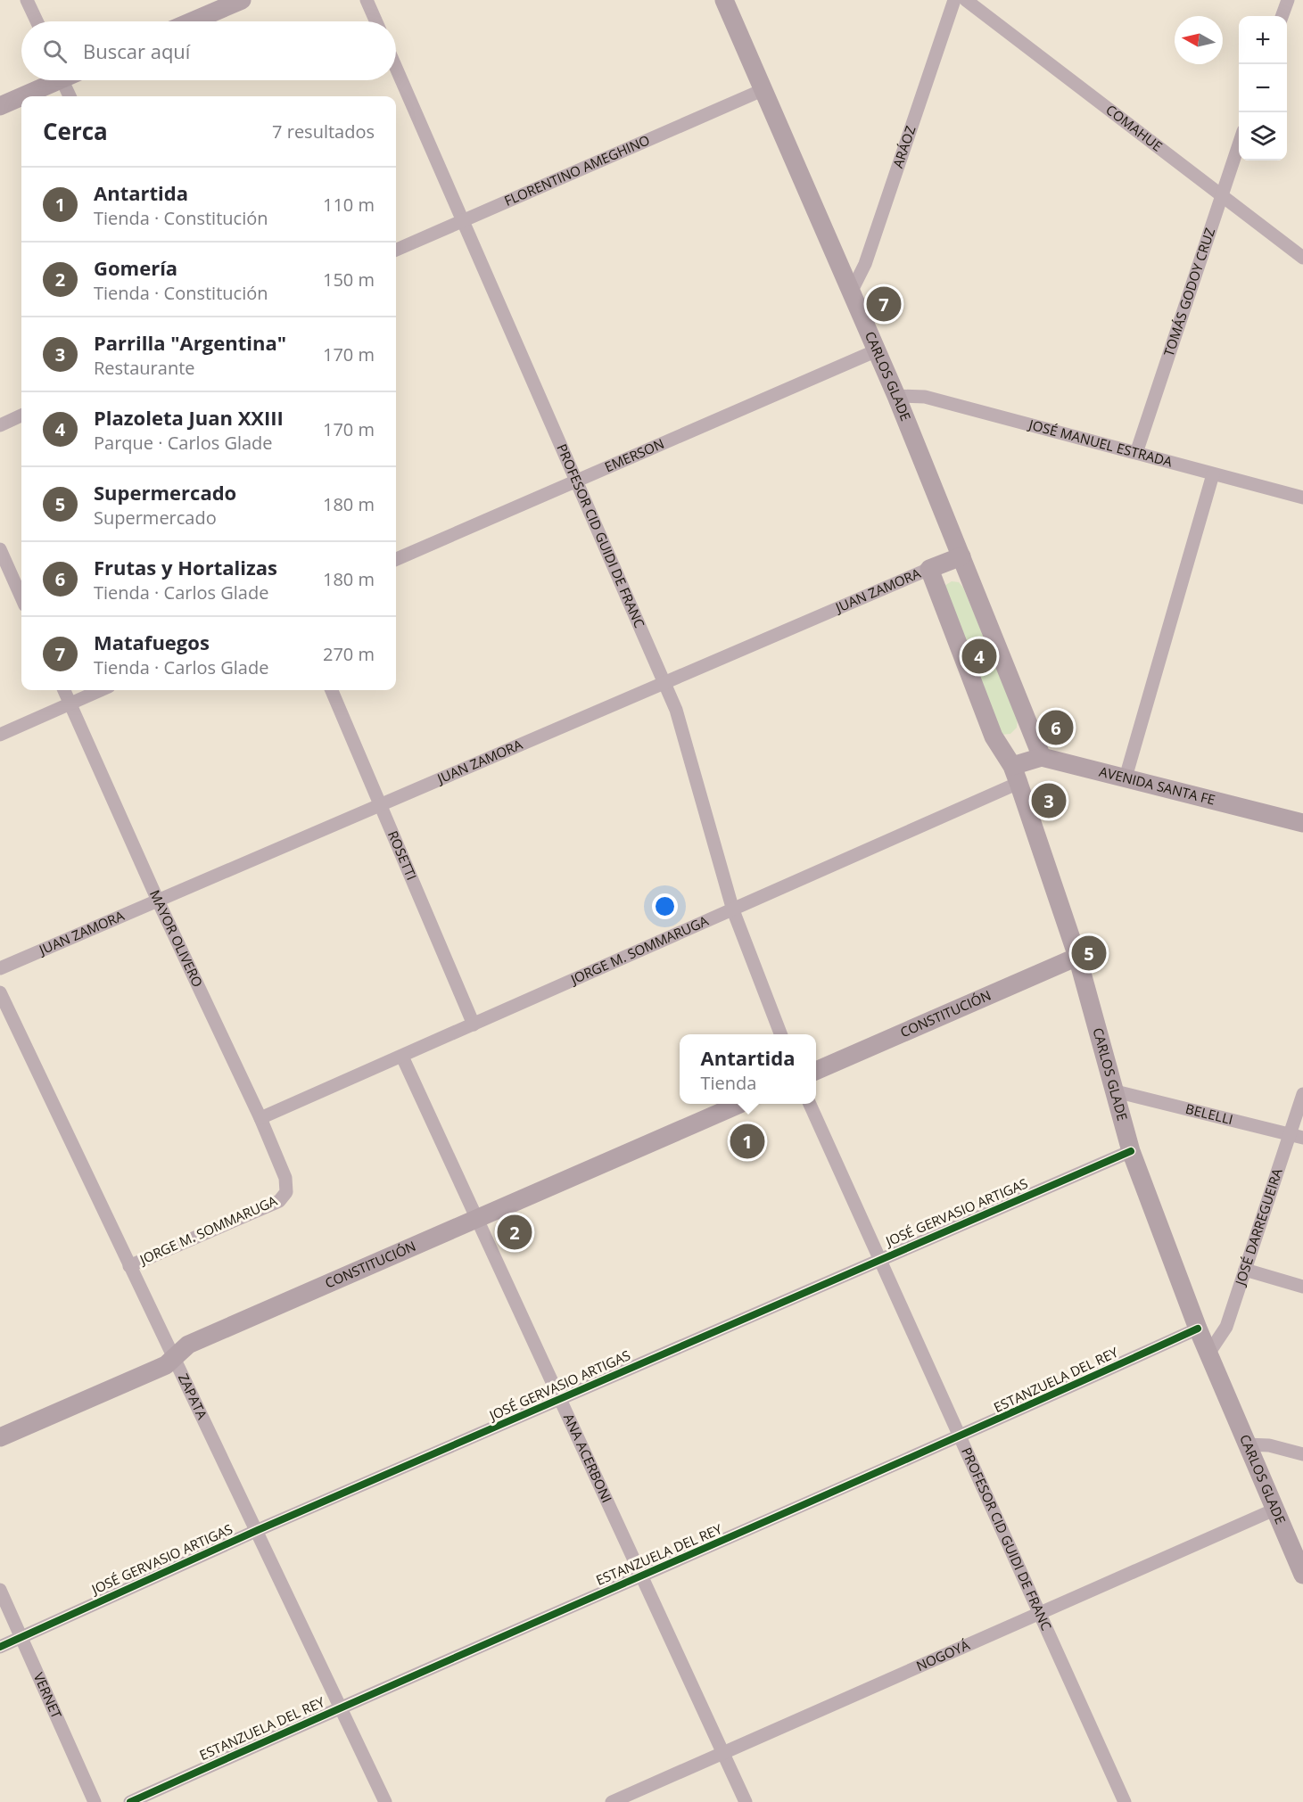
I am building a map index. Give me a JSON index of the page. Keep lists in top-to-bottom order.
{
  "streets": {
    "street": [
      "COMAHUE",
      "ARÁOZ",
      "FLORENTINO AMEGHINO",
      "TOMÁS GODOY CRUZ",
      "CARLOS GLADE",
      "JOSÉ MANUEL ESTRADA",
      "EMERSON",
      "PROFESOR CID GUIDI DE FRANC",
      "JUAN ZAMORA",
      "AVENIDA SANTA FE",
      "ROSETTI",
      "MAYOR OLIVERO",
      "JORGE M. SOMMARUGA",
      "CONSTITUCIÓN",
      "BELELLI",
      "JOSÉ GERVASIO ARTIGAS",
      "JOSÉ DARREGUEIRA",
      "ESTANZUELA DEL REY",
      "ZAPATA",
      "ANA ACERBONI",
      "NOGOYÁ",
      "VERNET"
    ]
  },
  "crossings": [
    ["COMAHUE", "TOMÁS GODOY CRUZ"],
    ["ARÁOZ", "CARLOS GLADE"],
    ["FLORENTINO AMEGHINO", "CARLOS GLADE"],
    ["FLORENTINO AMEGHINO", "PROFESOR CID GUIDI DE FRANC"],
    ["TOMÁS GODOY CRUZ", "JOSÉ MANUEL ESTRADA"],
    ["CARLOS GLADE", "JOSÉ MANUEL ESTRADA"],
    ["CARLOS GLADE", "EMERSON"],
    ["CARLOS GLADE", "JUAN ZAMORA"],
    ["CARLOS GLADE", "AVENIDA SANTA FE"],
    ["CARLOS GLADE", "JORGE M. SOMMARUGA"],
    ["CARLOS GLADE", "CONSTITUCIÓN"],
    ["CARLOS GLADE", "BELELLI"],
    ["CARLOS GLADE", "JOSÉ GERVASIO ARTIGAS"],
    ["CARLOS GLADE", "JOSÉ DARREGUEIRA"],
    ["CARLOS GLADE", "ESTANZUELA DEL REY"],
    ["CARLOS GLADE", "NOGOYÁ"],
    ["EMERSON", "PROFESOR CID GUIDI DE FRANC"],
    ["PROFESOR CID GUIDI DE FRANC", "JUAN ZAMORA"],
    ["PROFESOR CID GUIDI DE FRANC", "JORGE M. SOMMARUGA"],
    ["PROFESOR CID GUIDI DE FRANC", "JOSÉ GERVASIO ARTIGAS"],
    ["PROFESOR CID GUIDI DE FRANC", "ESTANZUELA DEL REY"],
    ["PROFESOR CID GUIDI DE FRANC", "NOGOYÁ"],
    ["JUAN ZAMORA", "ROSETTI"],
    ["JUAN ZAMORA", "MAYOR OLIVERO"],
    ["ROSETTI", "JORGE M. SOMMARUGA"],
    ["MAYOR OLIVERO", "JORGE M. SOMMARUGA"],
    ["JORGE M. SOMMARUGA", "ZAPATA"],
    ["JORGE M. SOMMARUGA", "ANA ACERBONI"],
    ["CONSTITUCIÓN", "ZAPATA"],
    ["CONSTITUCIÓN", "ANA ACERBONI"],
    ["BELELLI", "JOSÉ DARREGUEIRA"],
    ["JOSÉ GERVASIO ARTIGAS", "ZAPATA"],
    ["JOSÉ GERVASIO ARTIGAS", "ANA ACERBONI"],
    ["JOSÉ GERVASIO ARTIGAS", "VERNET"],
    ["ESTANZUELA DEL REY", "ZAPATA"],
    ["ESTANZUELA DEL REY", "ANA ACERBONI"],
    ["ANA ACERBONI", "NOGOYÁ"]
  ],
  "north": "left",
  "page": {
    "map_buttons": ["+", "−"],
    "search": "Buscar aquí",
    "heading": ["Cerca", "7 resultados"],
    "list": [
      {
        "mark": "1",
        "name": "Antartida",
        "note": "Tienda · Constitución",
        "value": "110 m"
      },
      {
        "mark": "2",
        "name": "Gomería",
        "note": "Tienda · Constitución",
        "value": "150 m"
      },
      {
        "mark": "3",
        "name": "Parrilla \"Argentina\"",
        "note": "Restaurante",
        "value": "170 m"
      },
      {
        "mark": "4",
        "name": "Plazoleta Juan XXIII",
        "note": "Parque · Carlos Glade",
        "value": "170 m"
      },
      {
        "mark": "5",
        "name": "Supermercado",
        "note": "Supermercado",
        "value": "180 m"
      },
      {
        "mark": "6",
        "name": "Frutas y Hortalizas",
        "note": "Tienda · Carlos Glade",
        "value": "180 m"
      },
      {
        "mark": "7",
        "name": "Matafuegos",
        "note": "Tienda · Carlos Glade",
        "value": "270 m"
      }
    ],
    "pins": [
      "7",
      "4",
      "6",
      "3",
      "5",
      "1",
      "2"
    ],
    "popup": ["Antartida", "Tienda"]
  }
}
